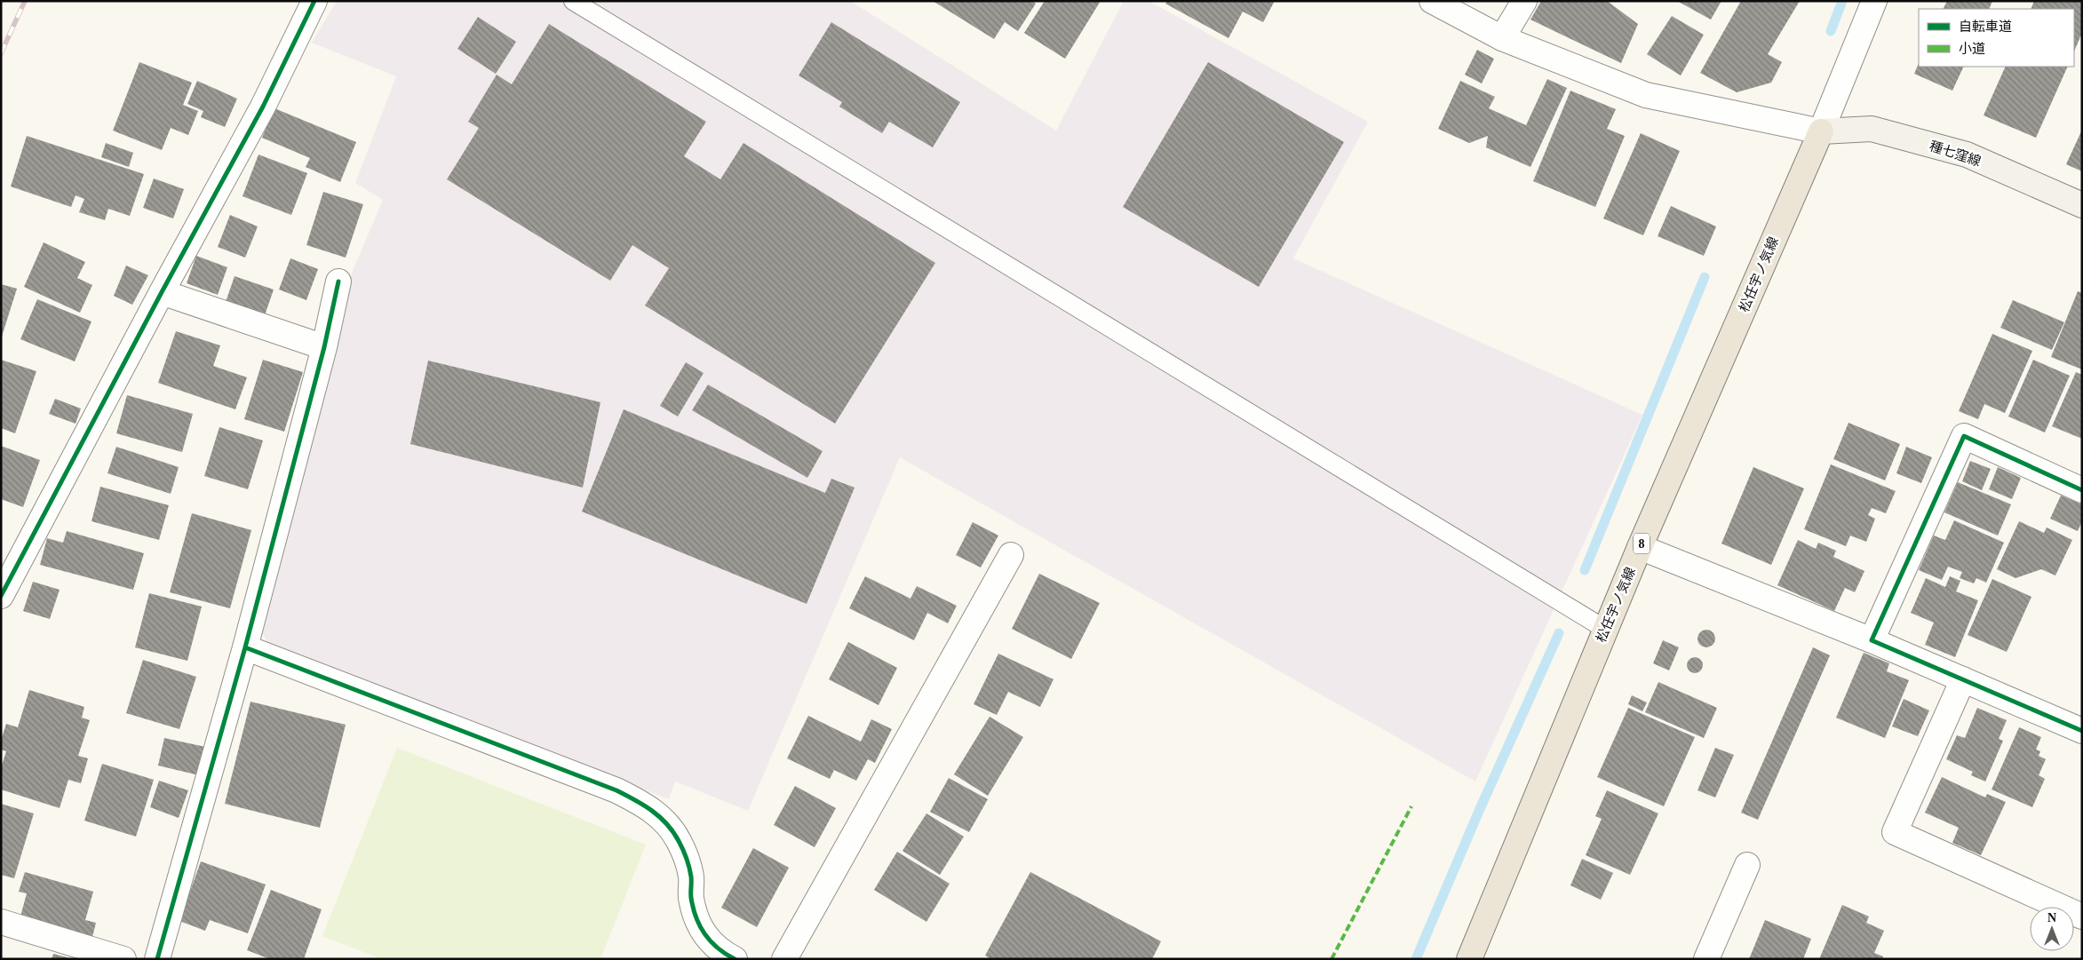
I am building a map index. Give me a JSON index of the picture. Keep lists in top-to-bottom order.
{
  "streets": {
    "main road": ["種七窪線", "松任宇ノ気線", "8"]
  },
  "crossings": [
    ["種七窪線", "松任宇ノ気線"]
  ],
  "legend": ["自転車道", "小道"],
  "north": "top"
}
